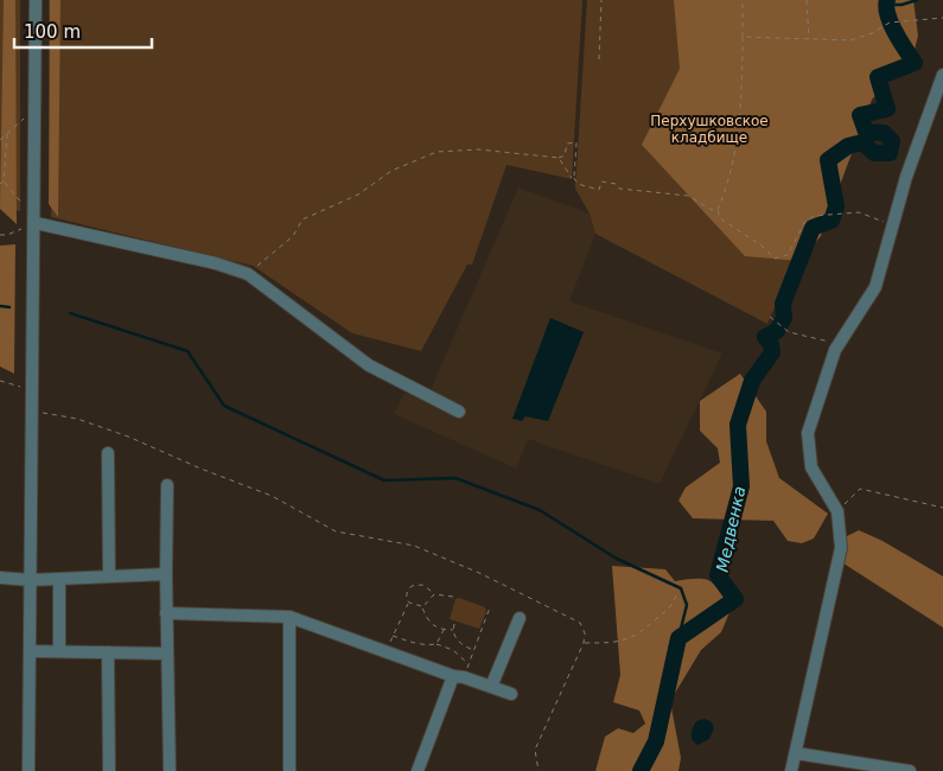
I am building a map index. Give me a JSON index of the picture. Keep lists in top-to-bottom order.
{
  "water": ["Медвенка"],
  "parks": ["Перхушковское кладбище"],
  "scale_bar": "100 m"
}
